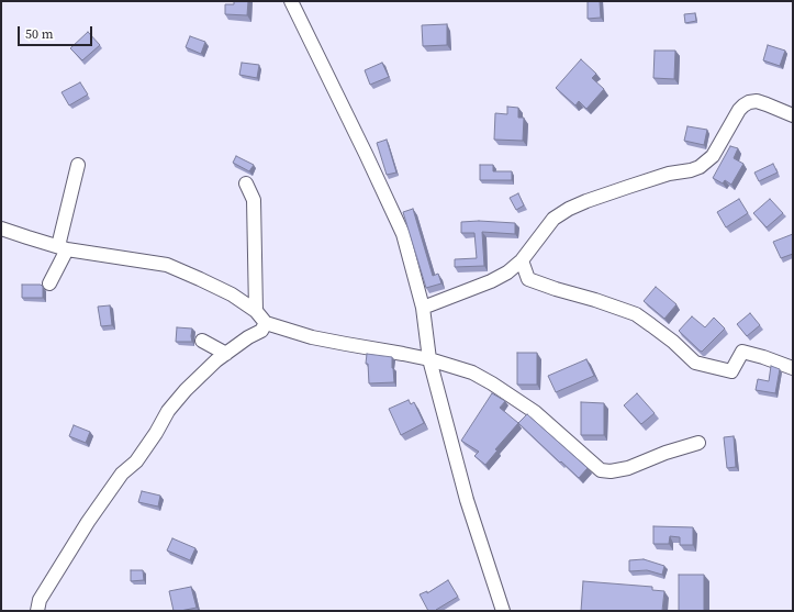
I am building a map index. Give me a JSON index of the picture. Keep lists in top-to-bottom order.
{
  "scale_bar": "50 m"
}
